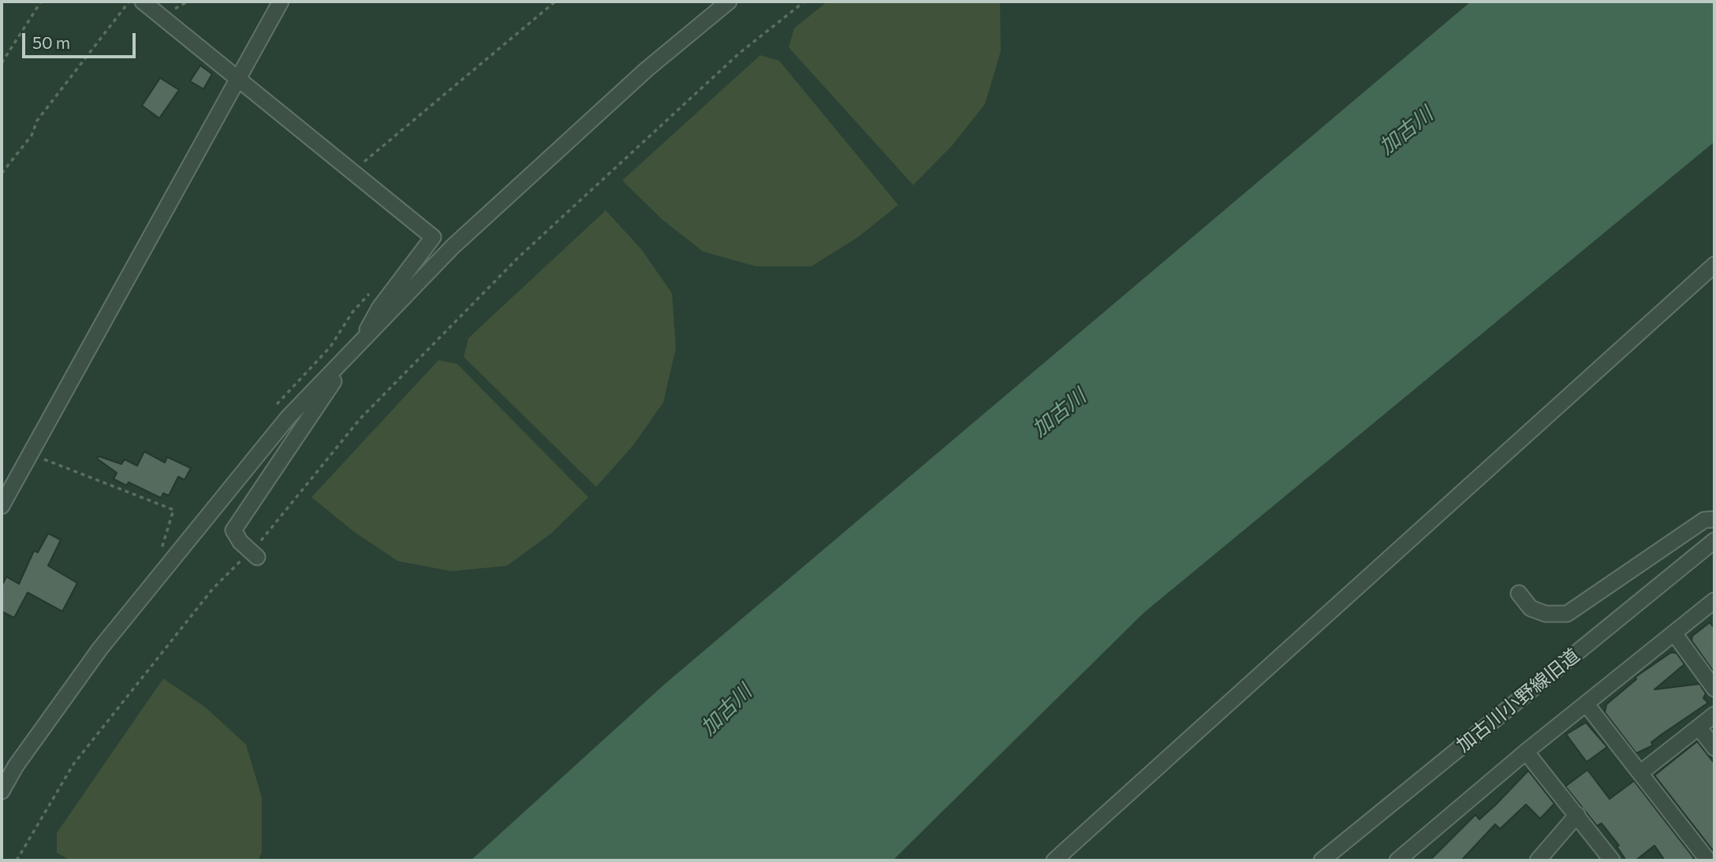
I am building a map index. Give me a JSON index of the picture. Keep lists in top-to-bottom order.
{
  "streets": {
    "street": ["加古川小野線旧道"]
  },
  "water": ["加古川"],
  "scale_bar": "50 m"
}
